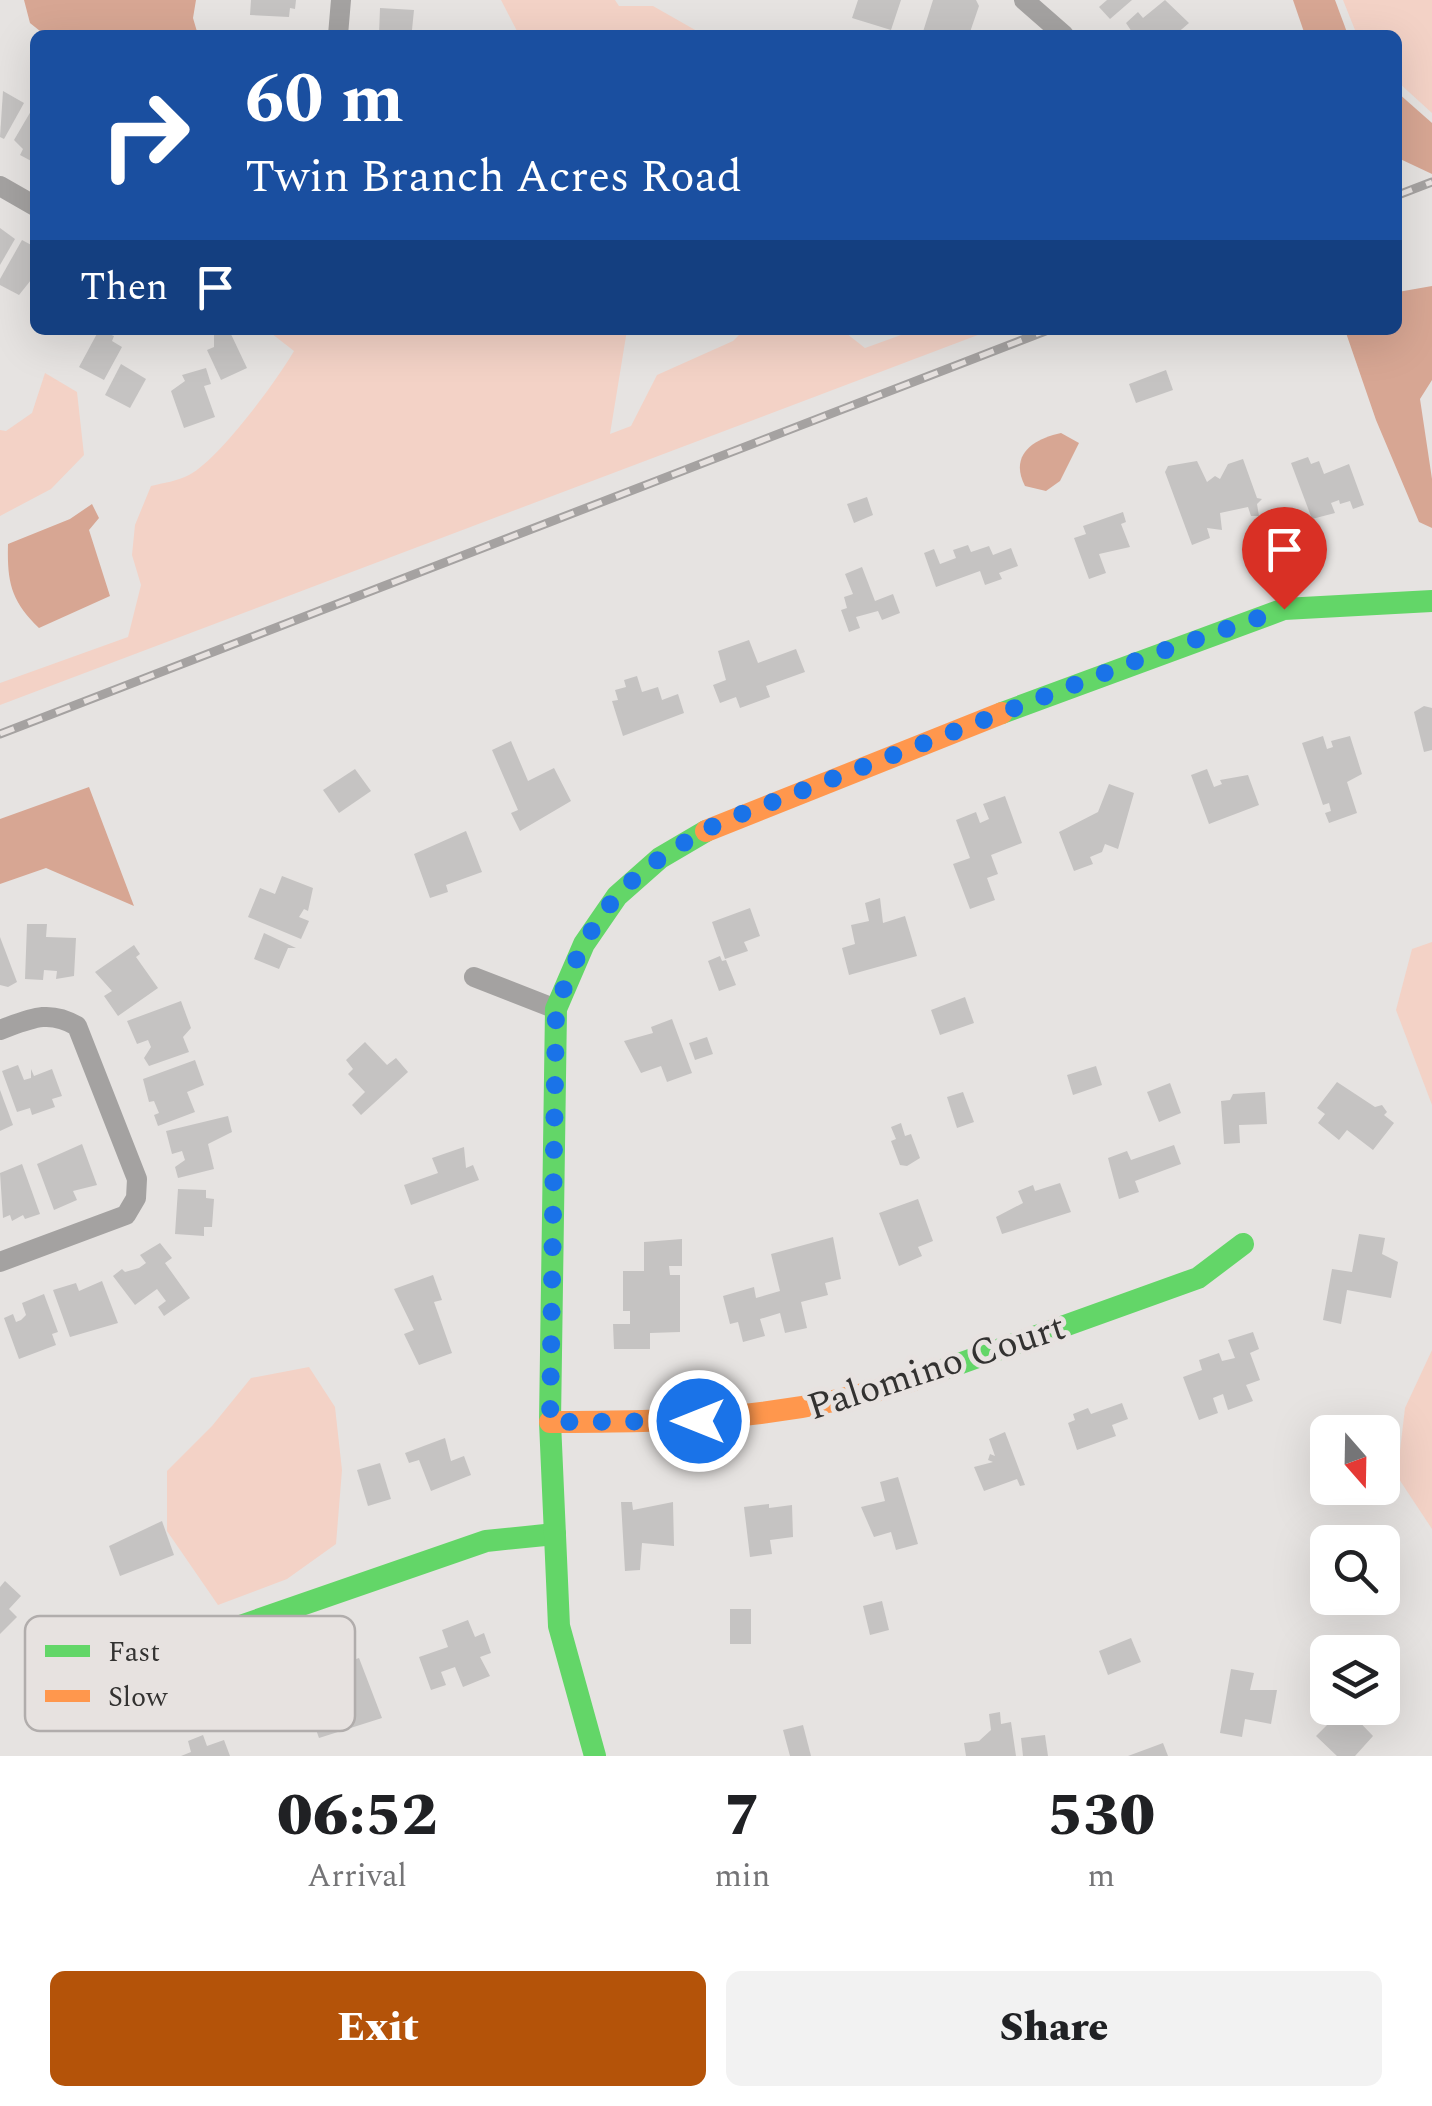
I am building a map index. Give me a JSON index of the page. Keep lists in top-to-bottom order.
{
  "streets": {
    "street": ["Palomino Court"]
  },
  "legend": ["Fast", "Slow"],
  "north": "bottom",
  "page": {
    "turn": ["60 m", "Twin Branch Acres Road"],
    "then": "Then",
    "eta": [
      "06:52",
      "Arrival",
      "7",
      "min",
      "530",
      "m"
    ],
    "buttons": ["Exit", "Share"]
  }
}
